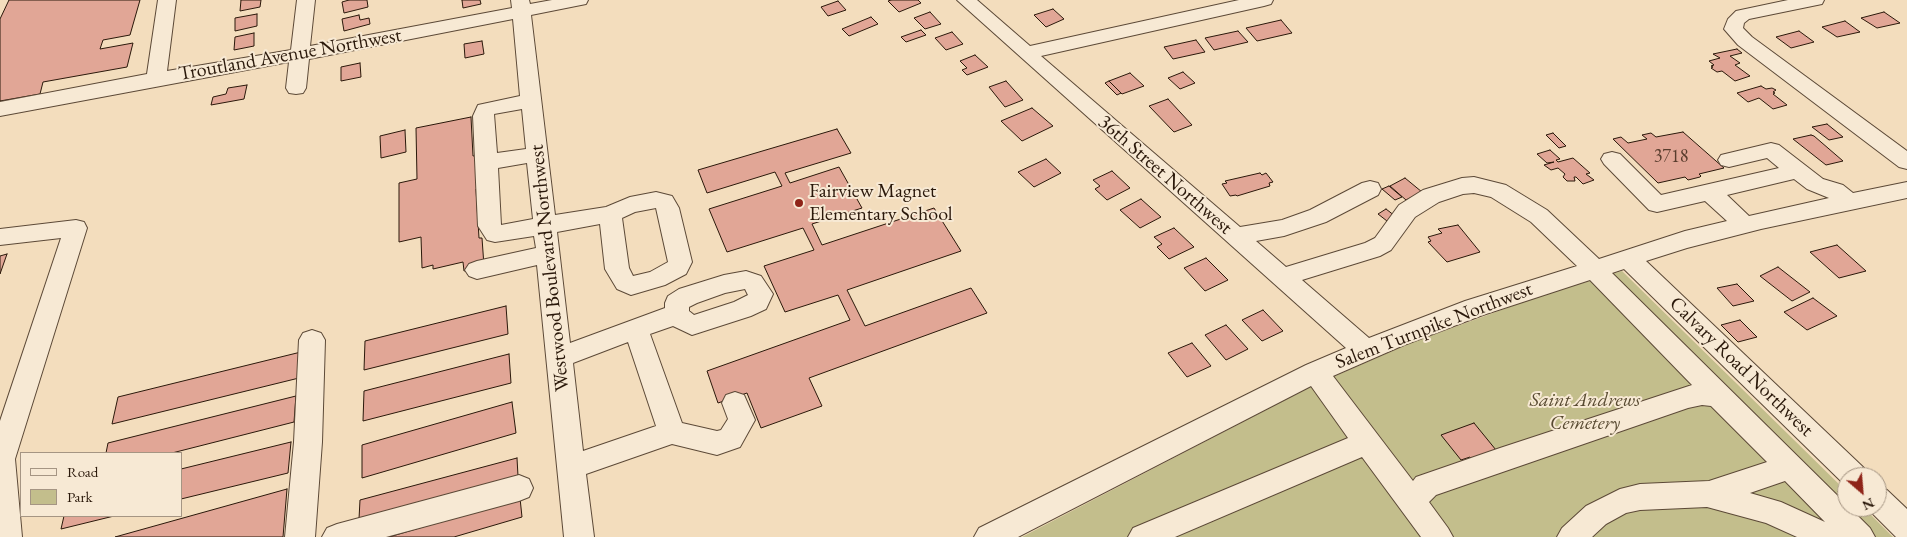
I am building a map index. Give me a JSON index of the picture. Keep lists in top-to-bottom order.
{
  "streets": {
    "street": [
      "Troutland Avenue Northwest",
      "36th Street Northwest",
      "Westwood Boulevard Northwest",
      "Salem Turnpike Northwest",
      "Calvary Road Northwest"
    ]
  },
  "crossings": [
    ["Troutland Avenue Northwest", "Westwood Boulevard Northwest"],
    ["36th Street Northwest", "Salem Turnpike Northwest"],
    ["Salem Turnpike Northwest", "Calvary Road Northwest"]
  ],
  "parks": ["Saint Andrews Cemetery"],
  "places": ["Fairview Magnet Elementary School"],
  "house_numbers": ["3718"],
  "legend": ["Road", "Park"],
  "north": "bottom right"
}
